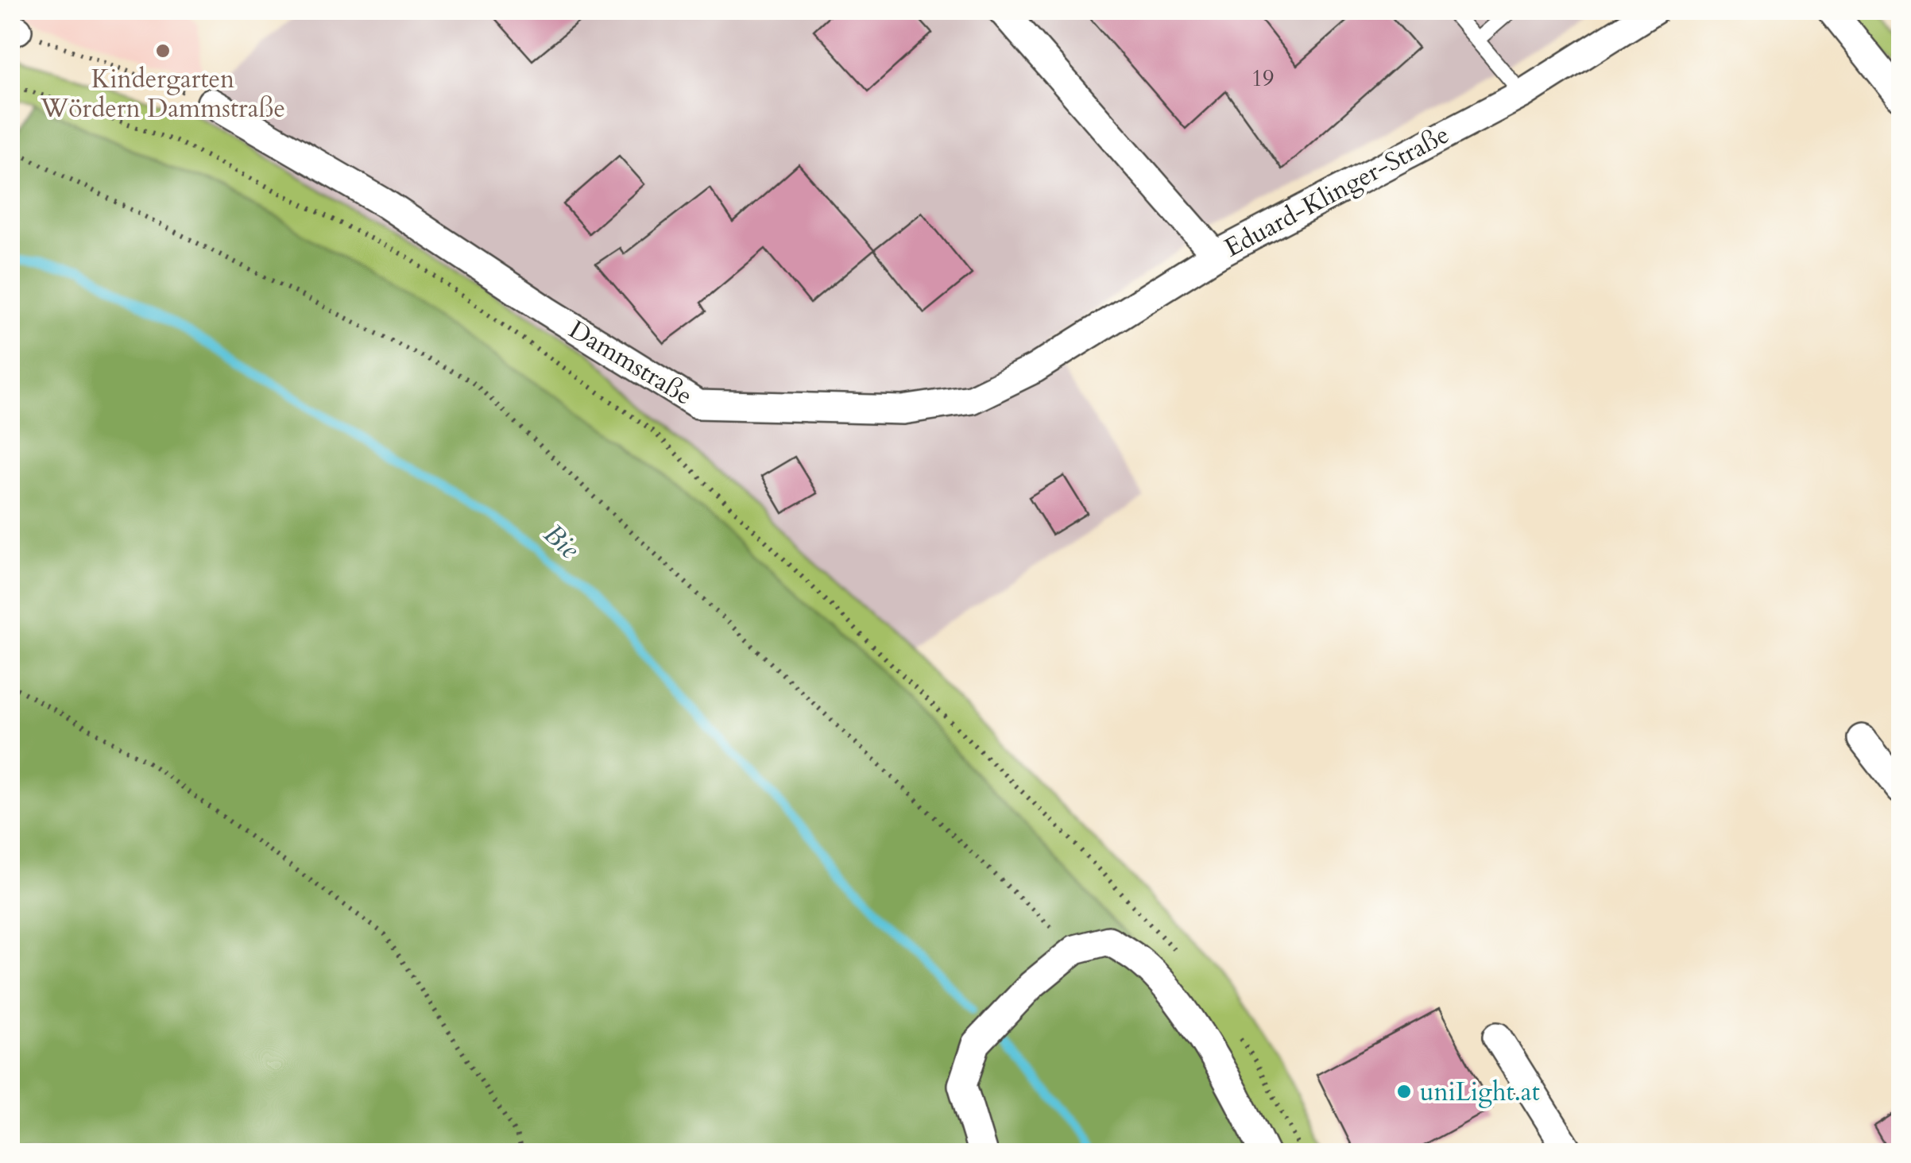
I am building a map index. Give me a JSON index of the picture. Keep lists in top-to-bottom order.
{
  "streets": {
    "street": ["Eduard-Klinger-Straße", "Dammstraße"]
  },
  "crossings": [
    ["Eduard-Klinger-Straße", "Dammstraße"]
  ],
  "water": ["Bie"],
  "places": ["Kindergarten Wördern Dammstraße", "uniLight.at"],
  "house_numbers": ["19"]
}
